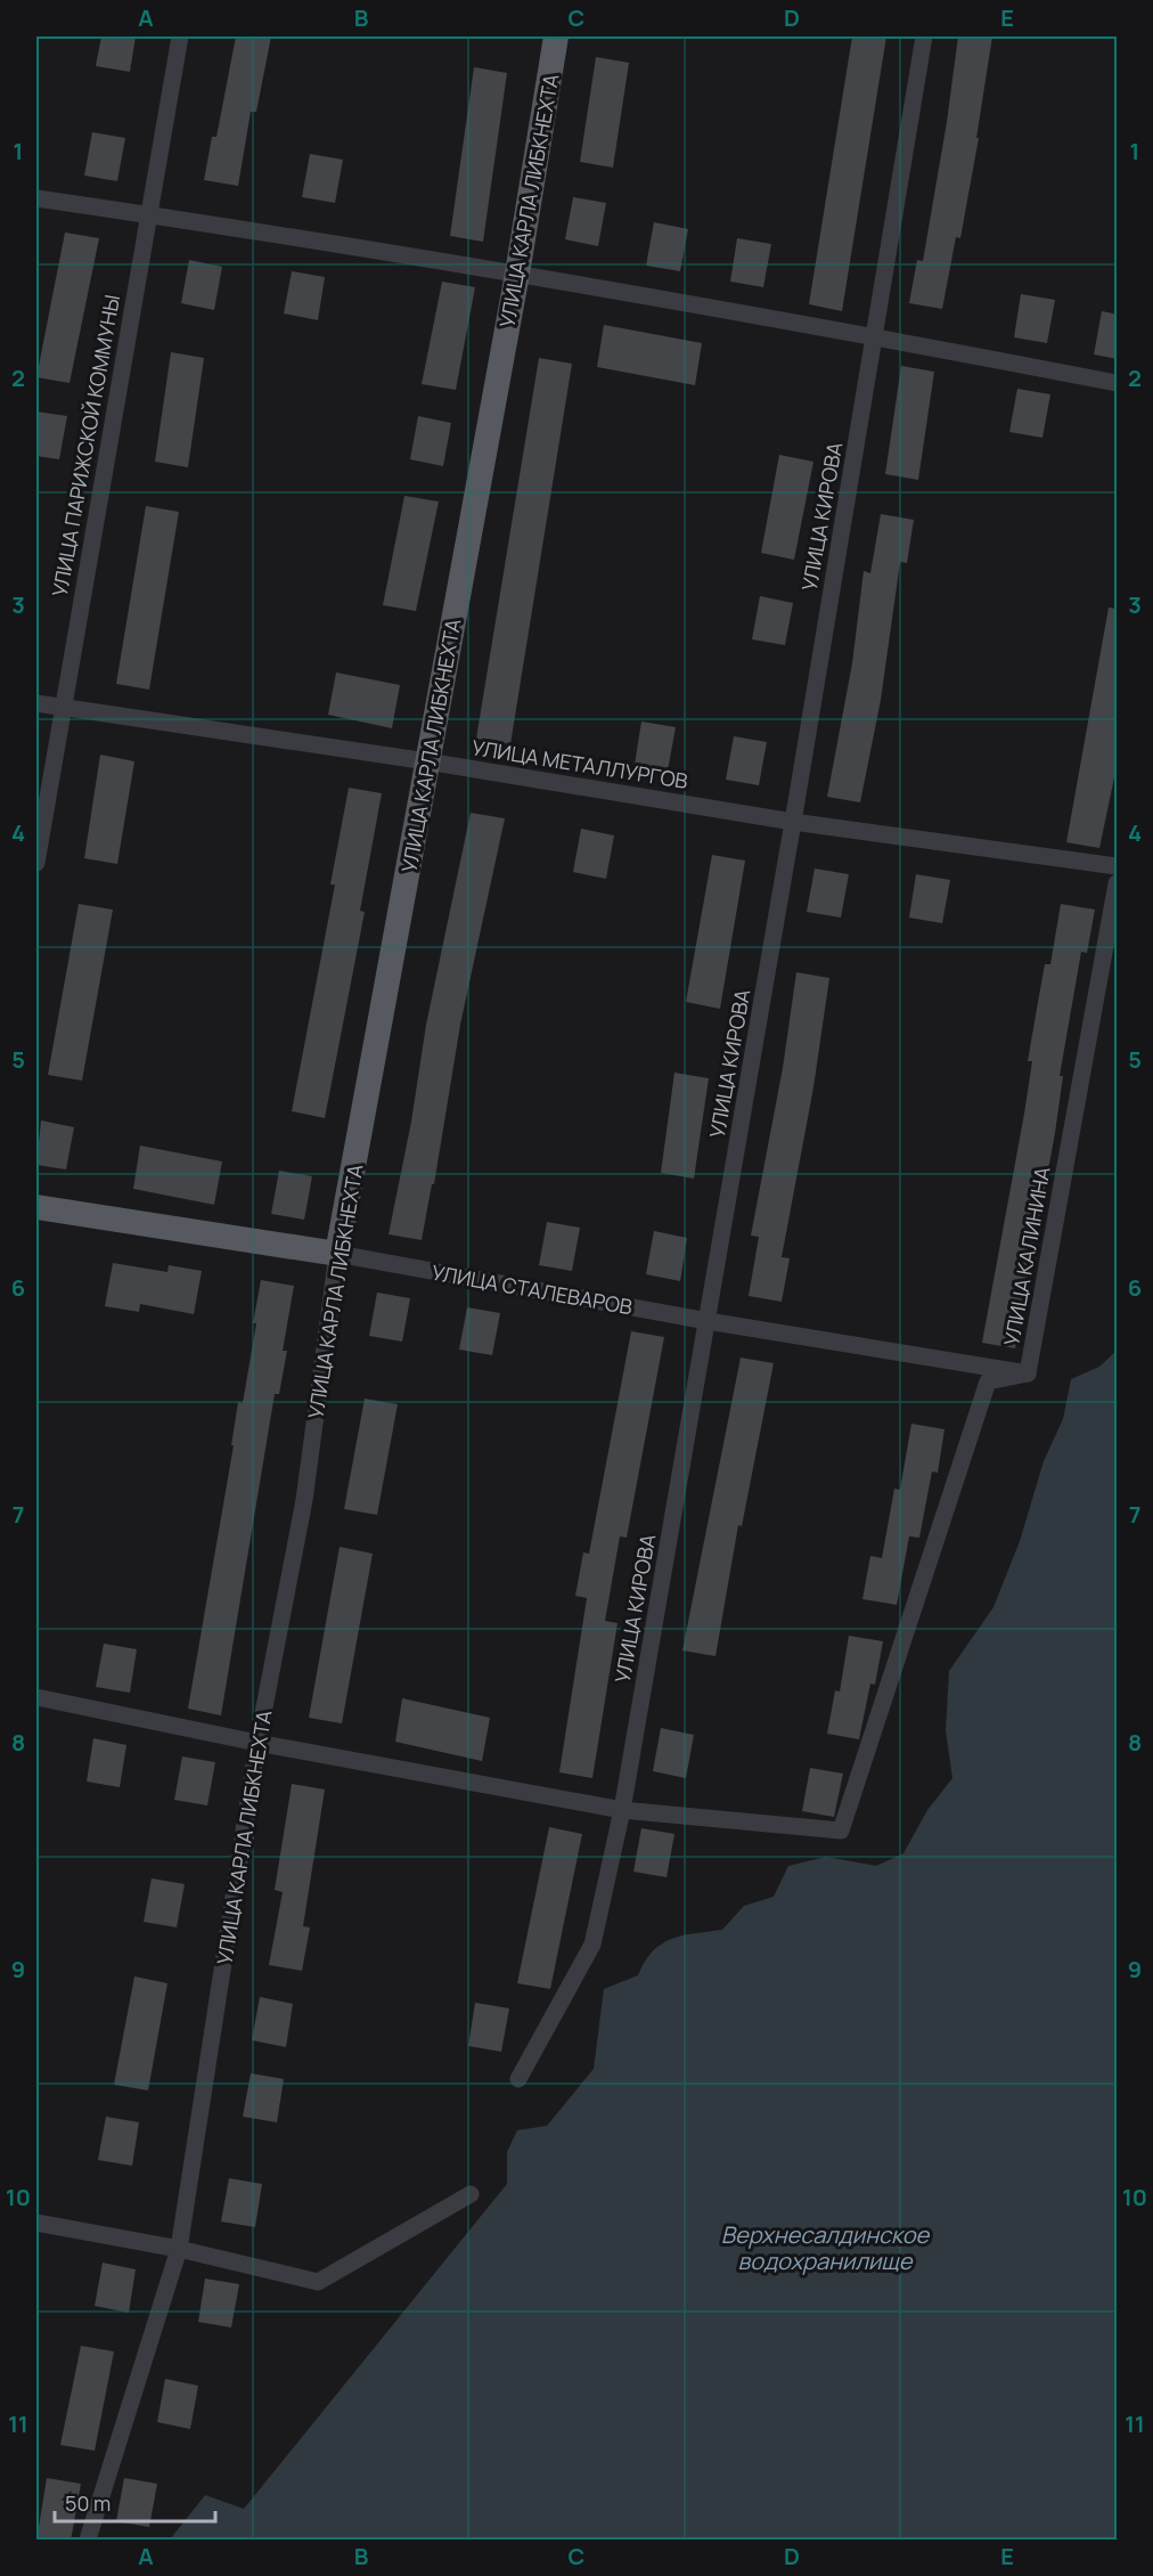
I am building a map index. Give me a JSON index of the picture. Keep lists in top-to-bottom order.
{
  "streets": {
    "main road": ["УЛИЦА КАРЛА ЛИБКНЕХТА", "УЛИЦА СТАЛЕВАРОВ"],
    "street": [
      "УЛИЦА ПАРИЖСКОЙ КОММУНЫ",
      "УЛИЦА КИРОВА",
      "УЛИЦА МЕТАЛЛУРГОВ",
      "УЛИЦА КАЛИНИНА"
    ]
  },
  "crossings": [
    ["УЛИЦА КАРЛА ЛИБКНЕХТА", "УЛИЦА МЕТАЛЛУРГОВ"],
    ["УЛИЦА КАРЛА ЛИБКНЕХТА", "УЛИЦА СТАЛЕВАРОВ"],
    ["УЛИЦА ПАРИЖСКОЙ КОММУНЫ", "УЛИЦА МЕТАЛЛУРГОВ"],
    ["УЛИЦА КИРОВА", "УЛИЦА МЕТАЛЛУРГОВ"],
    ["УЛИЦА КИРОВА", "УЛИЦА КАЛИНИНА"],
    ["УЛИЦА КИРОВА", "УЛИЦА СТАЛЕВАРОВ"],
    ["УЛИЦА КАЛИНИНА", "УЛИЦА СТАЛЕВАРОВ"]
  ],
  "water": ["Верхнесалдинское водохранилище"],
  "scale_bar": "50 m",
  "grid": {
    "columns": [
      "A",
      "B",
      "C",
      "D",
      "E"
    ],
    "rows": [
      "1",
      "2",
      "3",
      "4",
      "5",
      "6",
      "7",
      "8",
      "9",
      "10",
      "11"
    ]
  }
}
